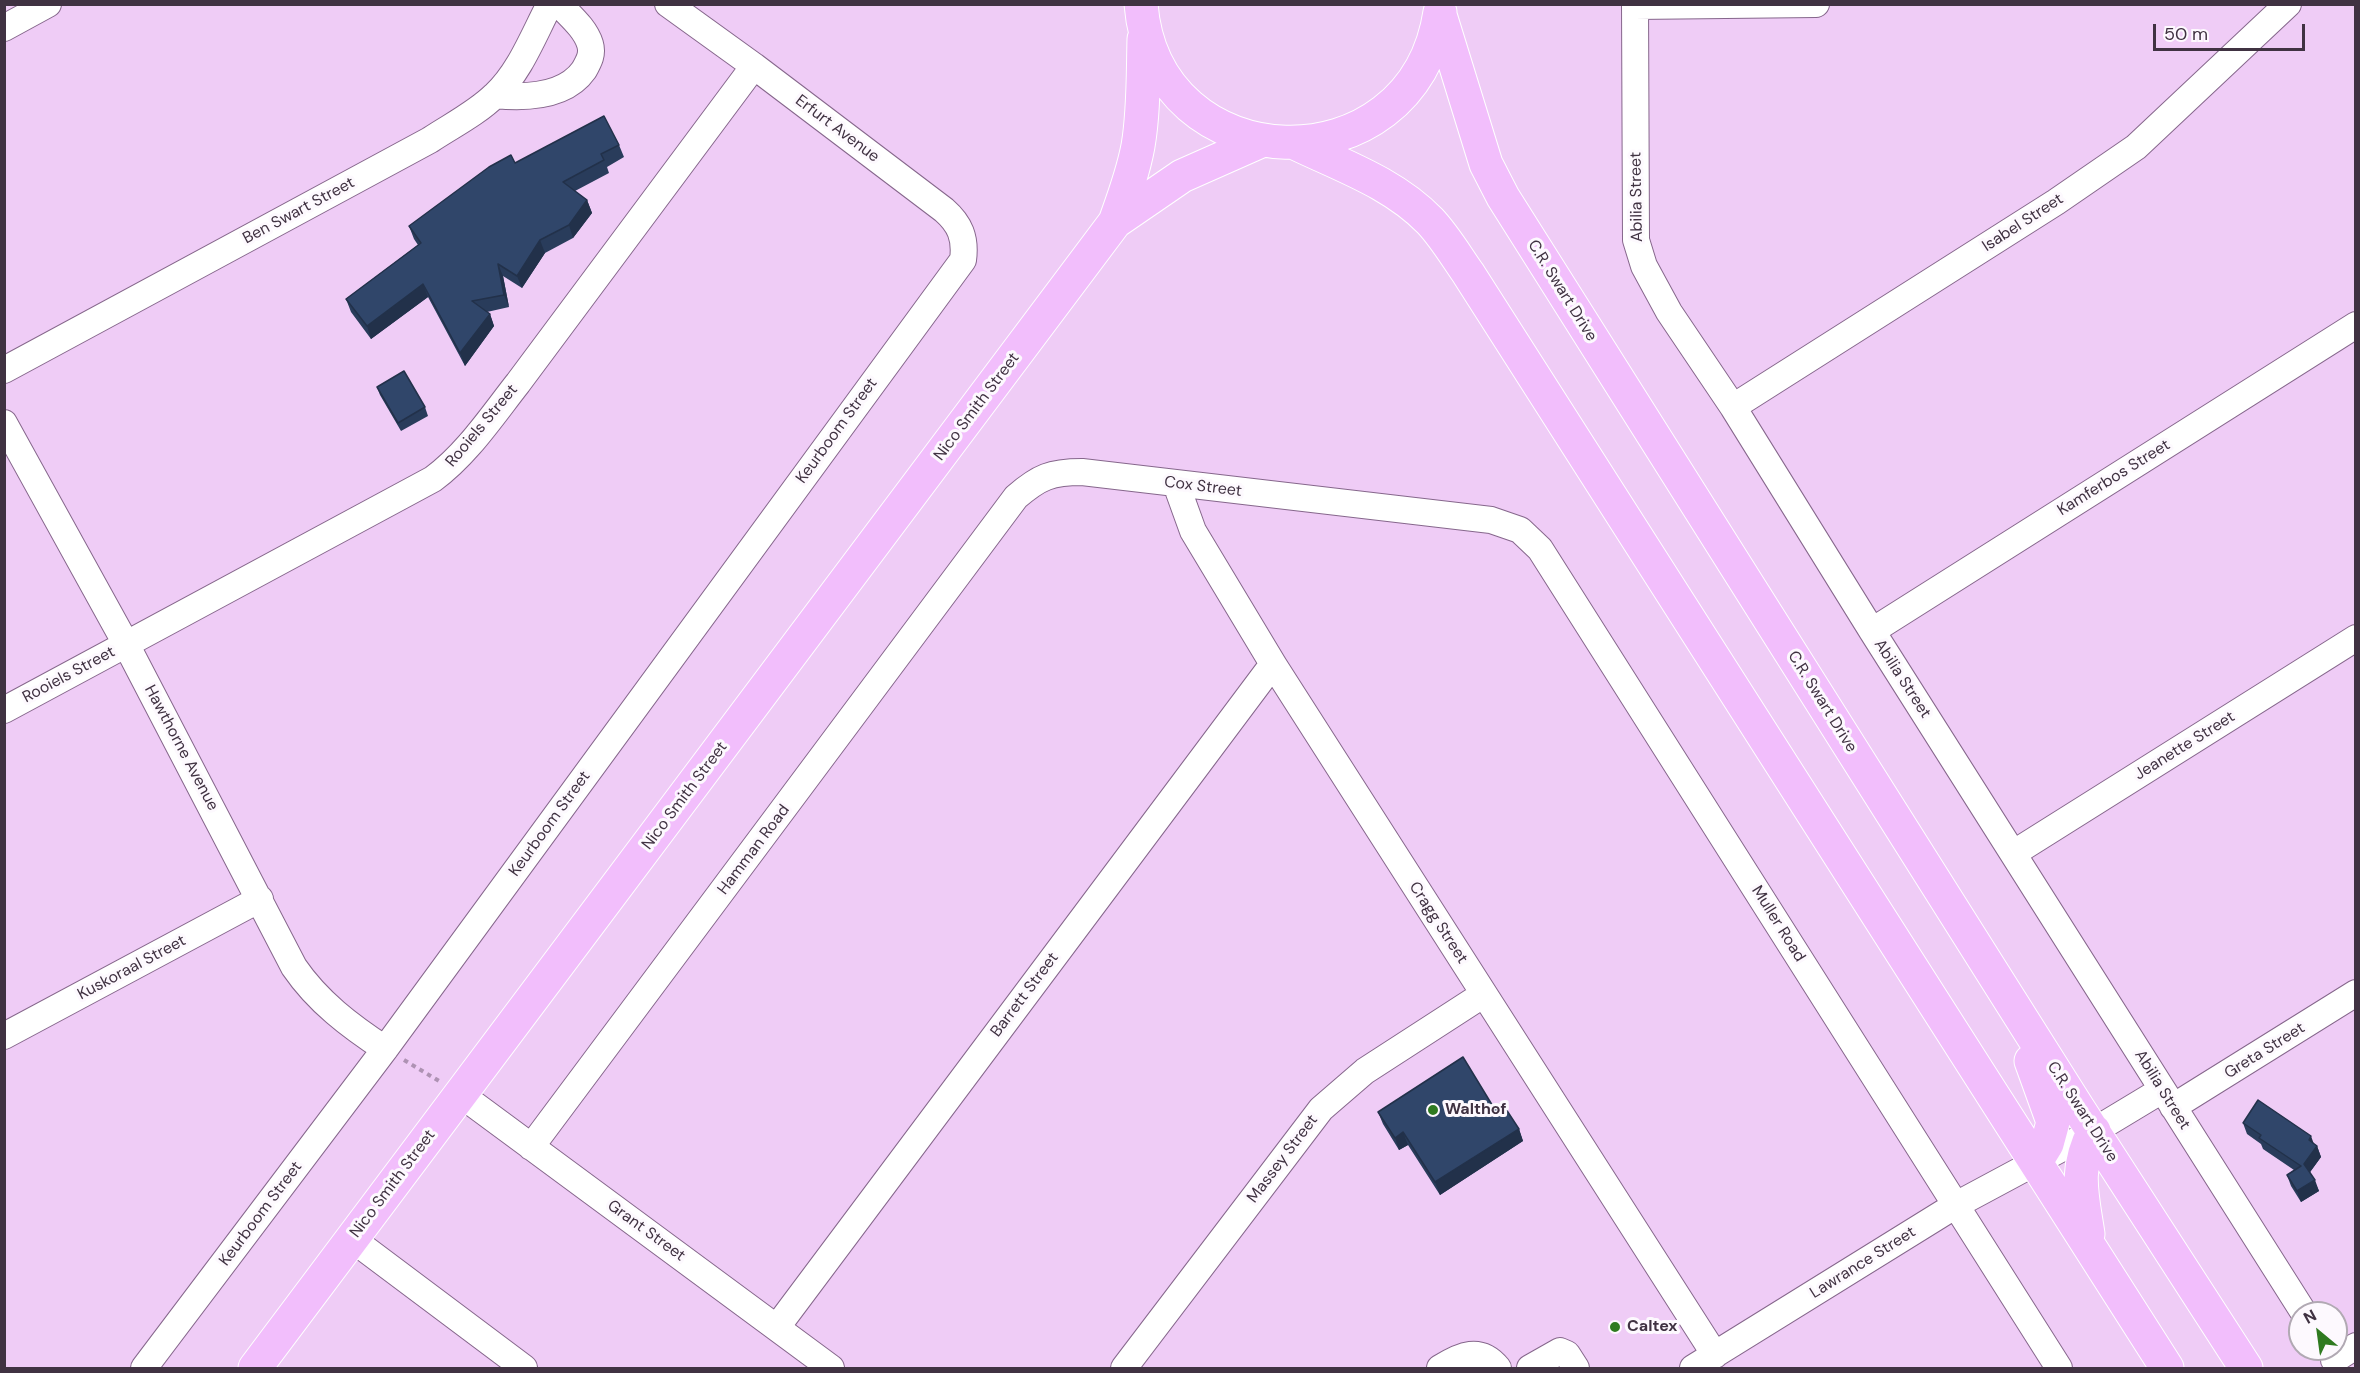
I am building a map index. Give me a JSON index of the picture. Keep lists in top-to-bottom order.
{
  "streets": {
    "main road": ["C.R. Swart Drive", "Nico Smith Street"],
    "street": [
      "Erfurt Avenue",
      "Abilia Street",
      "Ben Swart Street",
      "Isabel Street",
      "Rooiels Street",
      "Keurboom Street",
      "Kamferbos Street",
      "Cox Street",
      "Jeanette Street",
      "Hawthorne Avenue",
      "Hamman Road",
      "Cragg Street",
      "Muller Road",
      "Kuskoraal Street",
      "Barrett Street",
      "Greta Street",
      "Massey Street",
      "Grant Street",
      "Lawrance Street"
    ]
  },
  "crossings": [
    ["Erfurt Avenue", "Rooiels Street"],
    ["Erfurt Avenue", "Keurboom Street"],
    ["Abilia Street", "Isabel Street"],
    ["Abilia Street", "Kamferbos Street"],
    ["Abilia Street", "Jeanette Street"],
    ["Abilia Street", "Greta Street"],
    ["C.R. Swart Drive", "Greta Street"],
    ["Nico Smith Street", "Grant Street"],
    ["Rooiels Street", "Hawthorne Avenue"],
    ["Keurboom Street", "Hawthorne Avenue"],
    ["Cox Street", "Hamman Road"],
    ["Cox Street", "Cragg Street"],
    ["Cox Street", "Muller Road"],
    ["Hawthorne Avenue", "Kuskoraal Street"],
    ["Hamman Road", "Grant Street"],
    ["Cragg Street", "Barrett Street"],
    ["Cragg Street", "Massey Street"],
    ["Cragg Street", "Lawrance Street"],
    ["Muller Road", "Lawrance Street"],
    ["Barrett Street", "Grant Street"],
    ["Greta Street", "Lawrance Street"]
  ],
  "places": ["Walthof", "Caltex"],
  "scale_bar": "50 m",
  "north": "top left"
}
